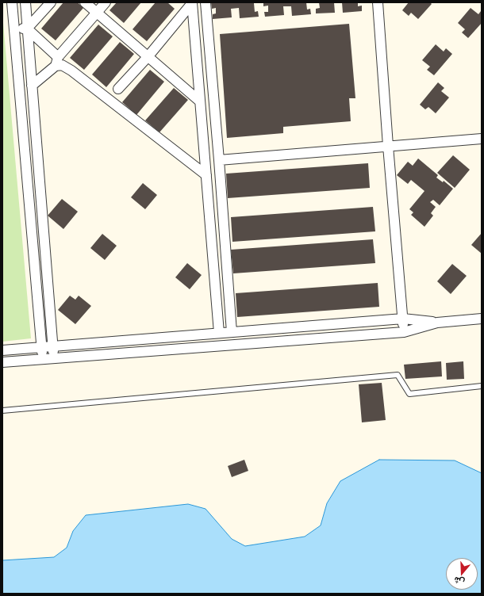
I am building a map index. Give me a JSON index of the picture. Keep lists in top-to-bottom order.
{
  "north": "bottom"
}
